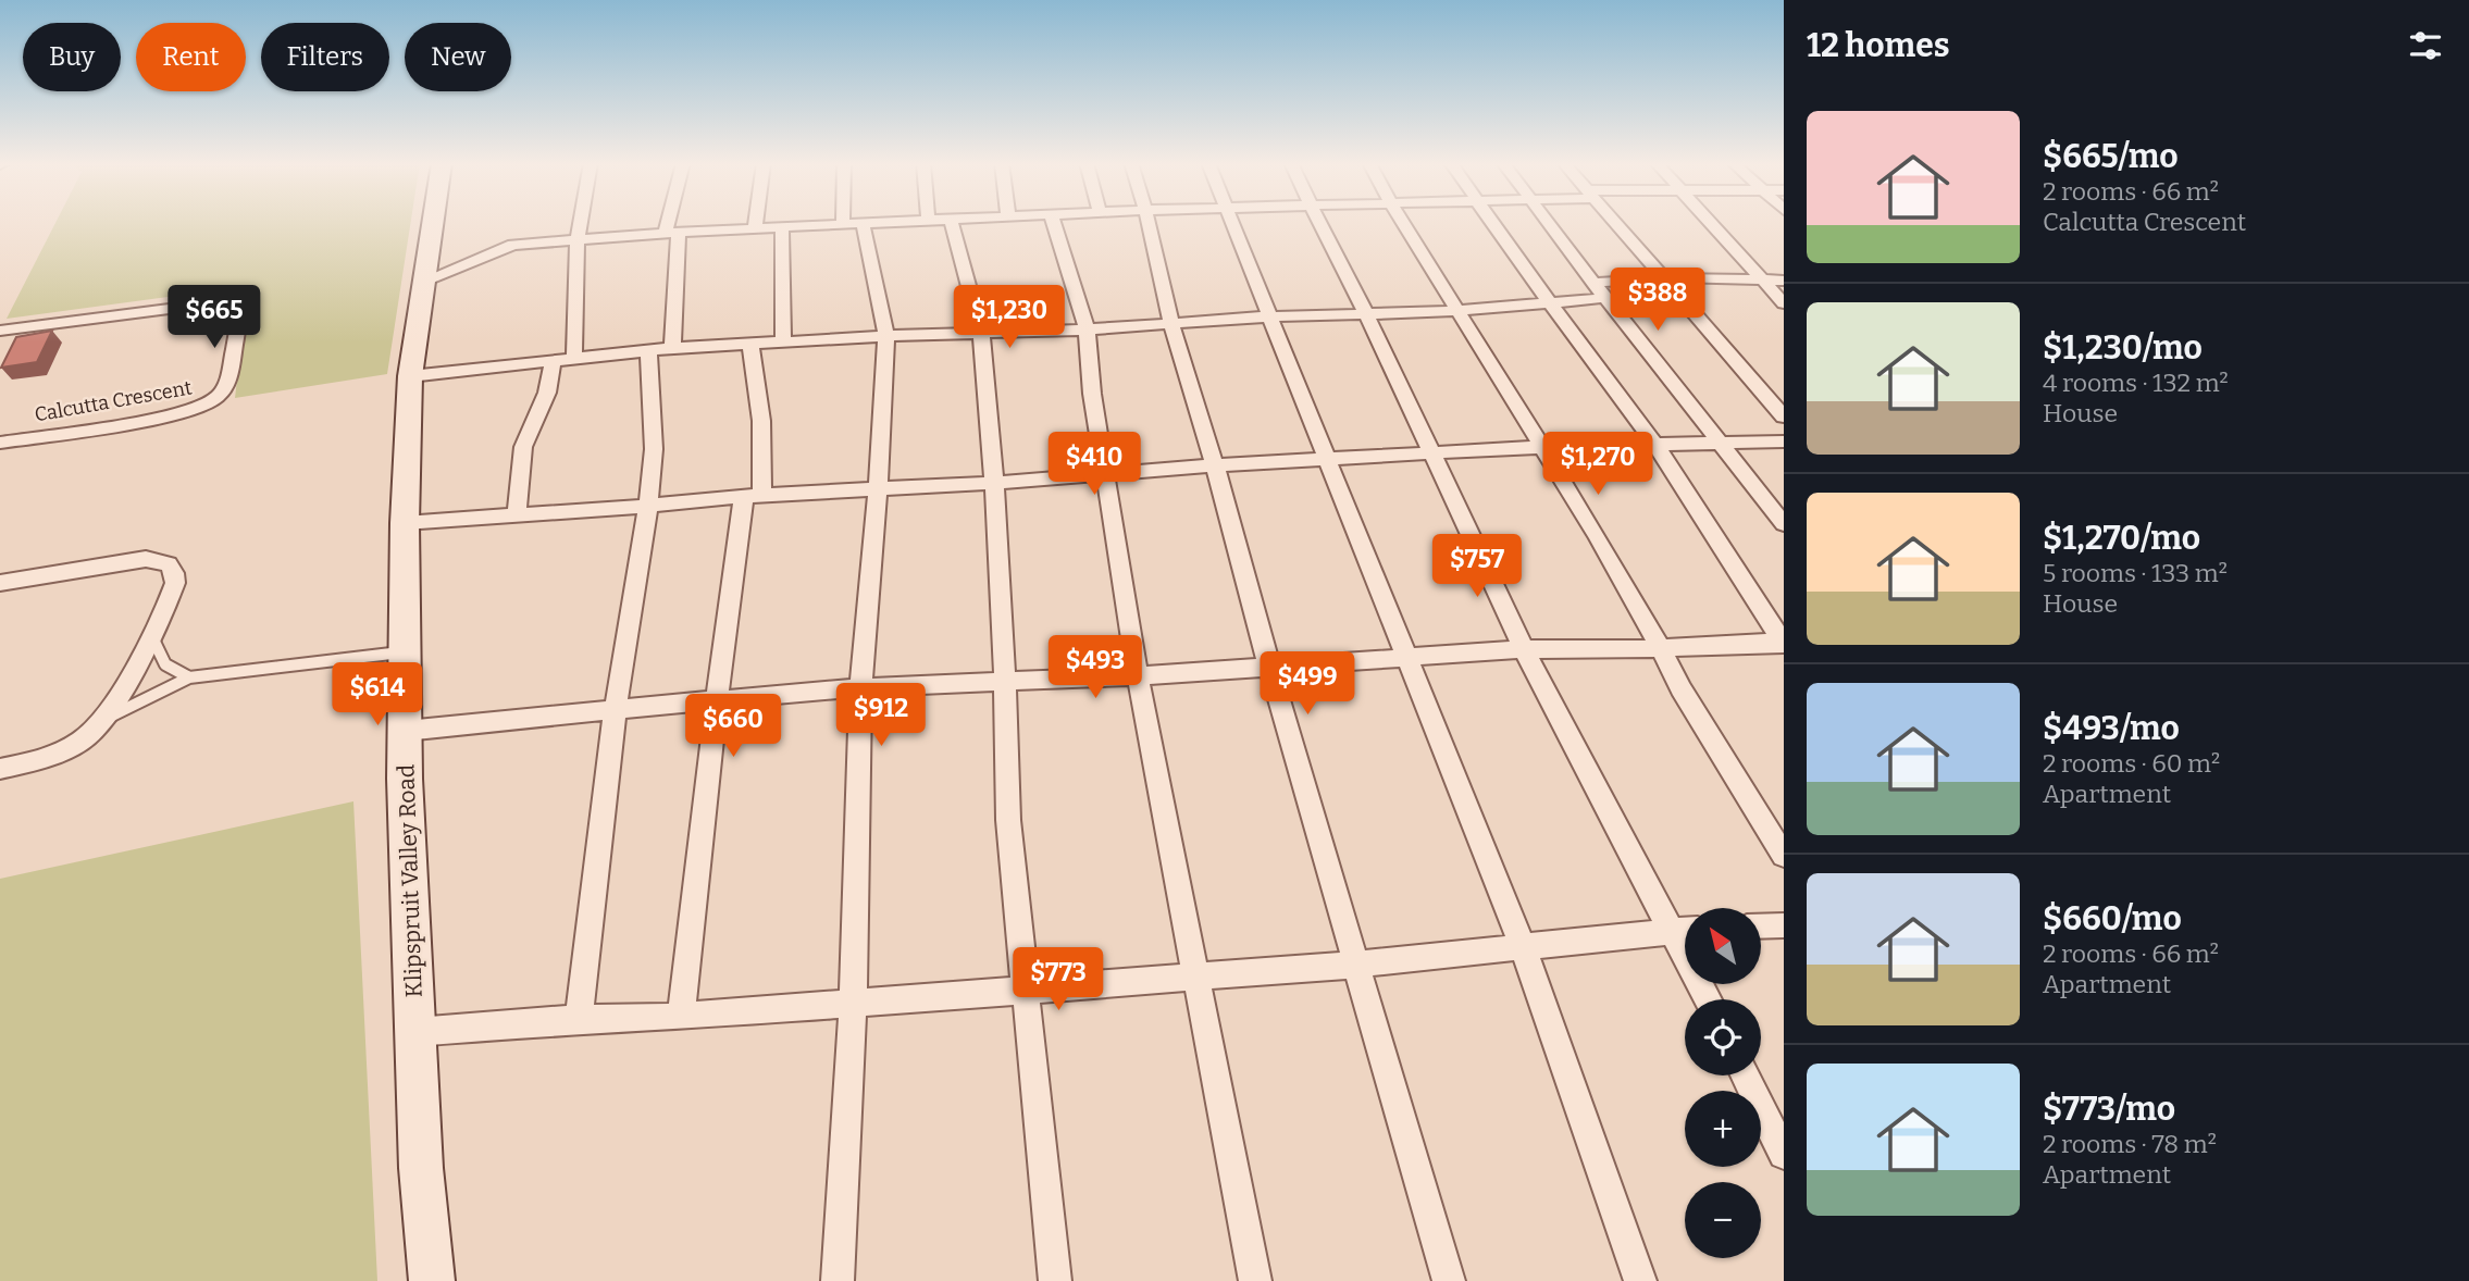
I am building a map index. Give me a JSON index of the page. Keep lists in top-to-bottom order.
{
  "streets": {
    "main road": ["Klipspruit Valley Road"],
    "street": ["Calcutta Crescent"]
  },
  "north": "top left",
  "page": {
    "heading": "12 homes",
    "chip": [
      "Buy",
      "Rent",
      "Filters",
      "New"
    ],
    "list": [
      {
        "name": "$665/mo",
        "note": "2 rooms · 66 m² · Calcutta Crescent"
      },
      {
        "name": "$1,230/mo",
        "note": "4 rooms · 132 m² · House"
      },
      {
        "name": "$1,270/mo",
        "note": "5 rooms · 133 m² · House"
      },
      {
        "name": "$493/mo",
        "note": "2 rooms · 60 m² · Apartment"
      },
      {
        "name": "$660/mo",
        "note": "2 rooms · 66 m² · Apartment"
      },
      {
        "name": "$773/mo",
        "note": "2 rooms · 78 m² · Apartment"
      }
    ],
    "price": [
      "$388",
      "$665",
      "$1,230",
      "$410",
      "$1,270",
      "$757",
      "$493",
      "$499",
      "$614",
      "$912",
      "$660",
      "$773"
    ],
    "map_buttons": ["+", "−"]
  }
}
